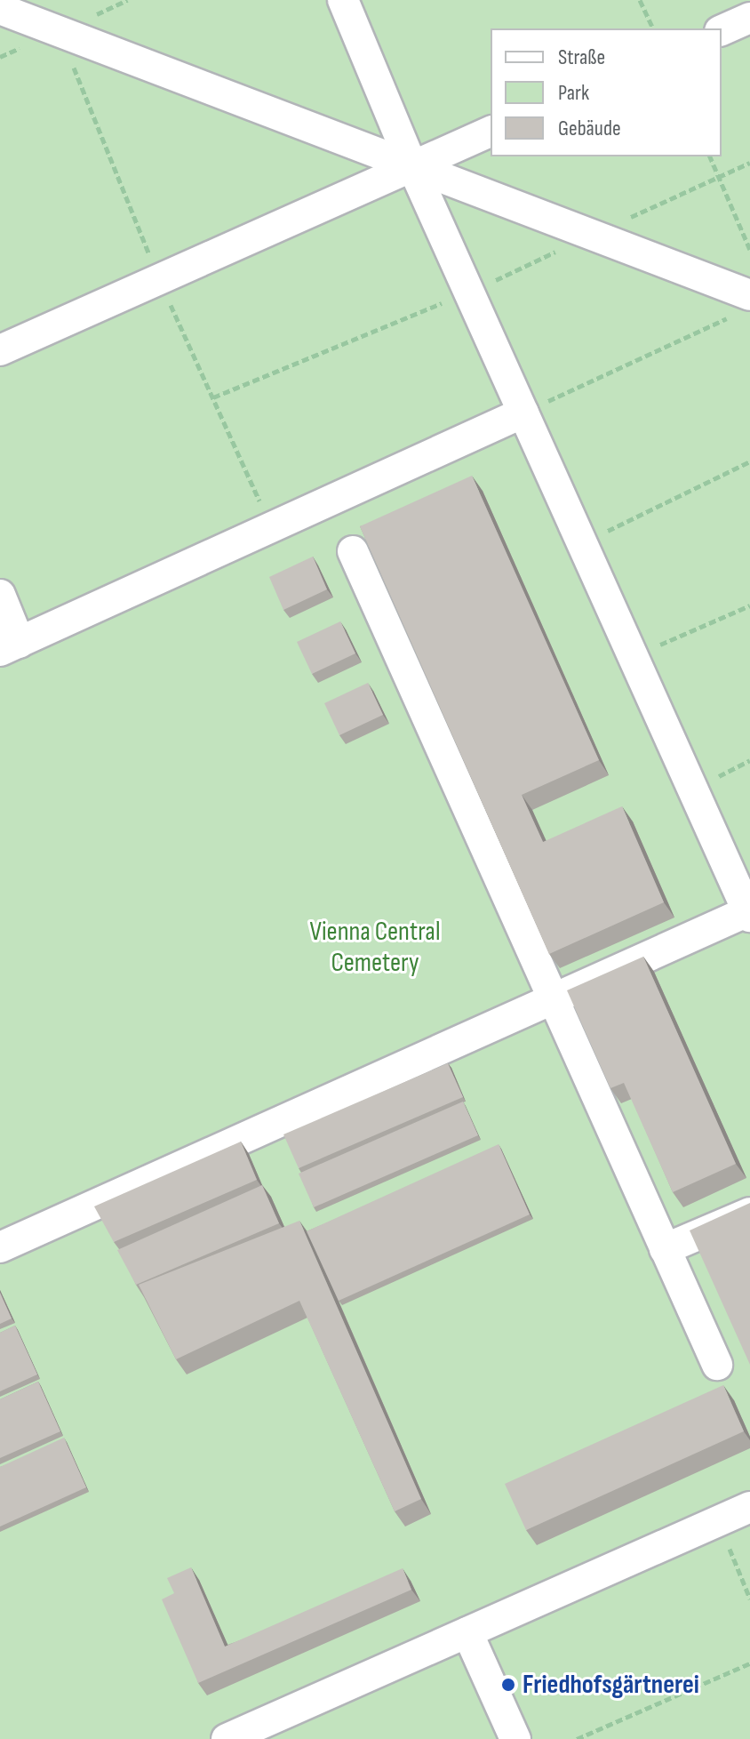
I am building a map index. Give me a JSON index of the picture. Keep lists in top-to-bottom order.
{
  "parks": ["Vienna Central Cemetery"],
  "places": ["Friedhofsgärtnerei"],
  "legend": ["Straße", "Park", "Gebäude"]
}
